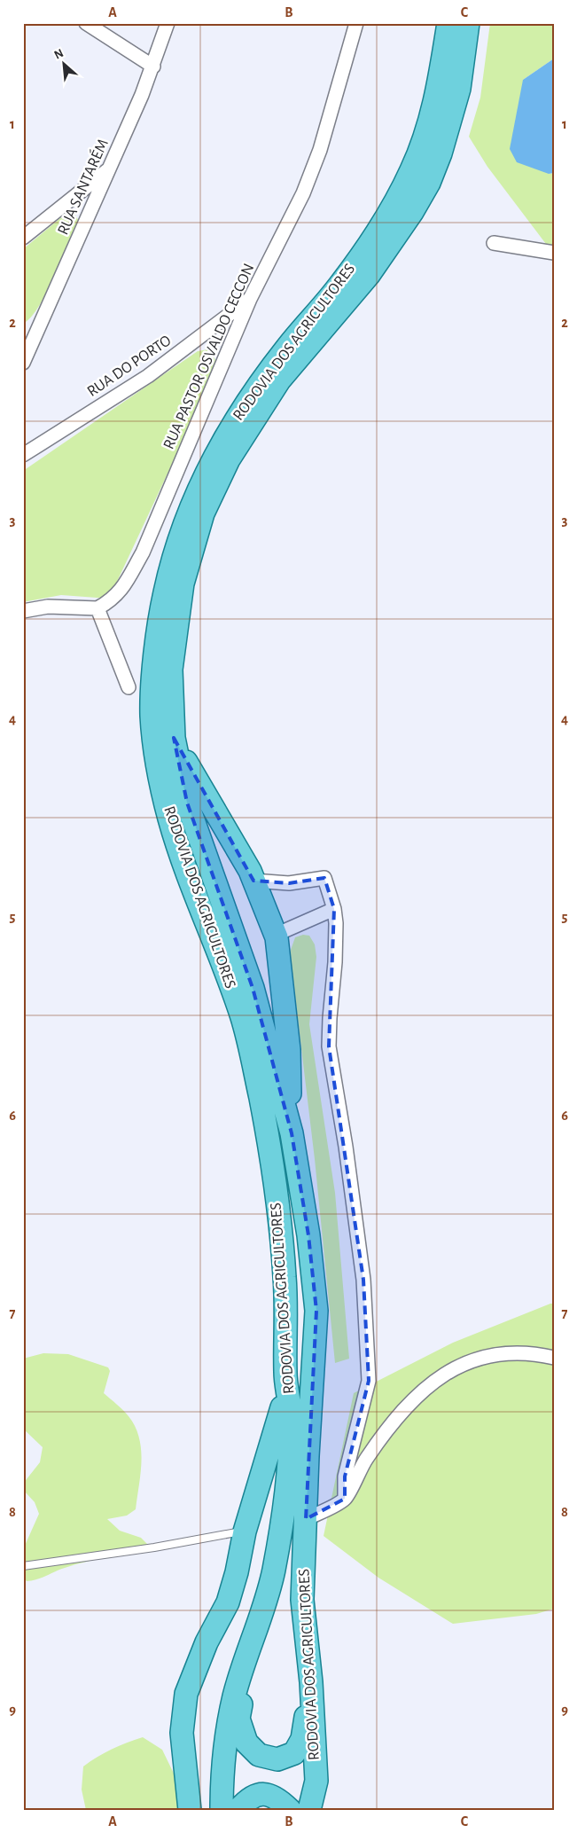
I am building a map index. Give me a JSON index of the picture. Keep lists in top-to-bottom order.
{
  "streets": {
    "main road": ["RODOVIA DOS AGRICULTORES"],
    "street": ["RUA SANTARÉM", "RUA PASTOR OSVALDO CECCON", "RUA DO PORTO"]
  },
  "crossings": [
    ["RUA PASTOR OSVALDO CECCON", "RUA DO PORTO"]
  ],
  "north": "top left",
  "grid": {
    "columns": ["A", "B", "C"],
    "rows": [
      "1",
      "2",
      "3",
      "4",
      "5",
      "6",
      "7",
      "8",
      "9"
    ]
  }
}
